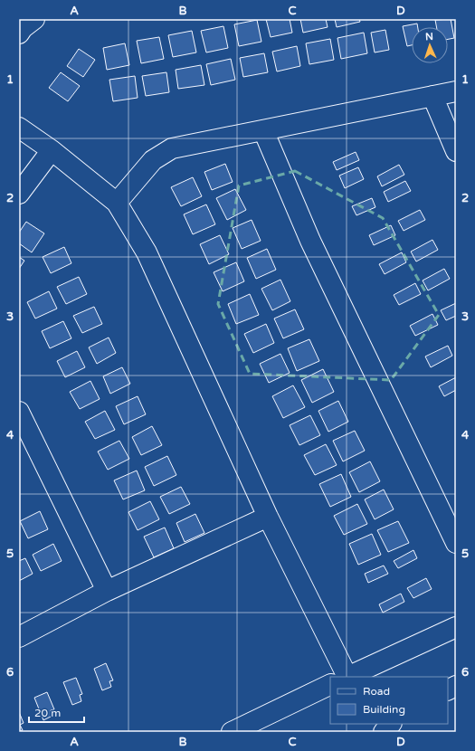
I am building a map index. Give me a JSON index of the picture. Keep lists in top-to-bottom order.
{
  "legend": ["Road", "Building"],
  "scale_bar": "20 m",
  "north": "top",
  "grid": {
    "columns": [
      "A",
      "B",
      "C",
      "D"
    ],
    "rows": [
      "1",
      "2",
      "3",
      "4",
      "5",
      "6"
    ]
  }
}
